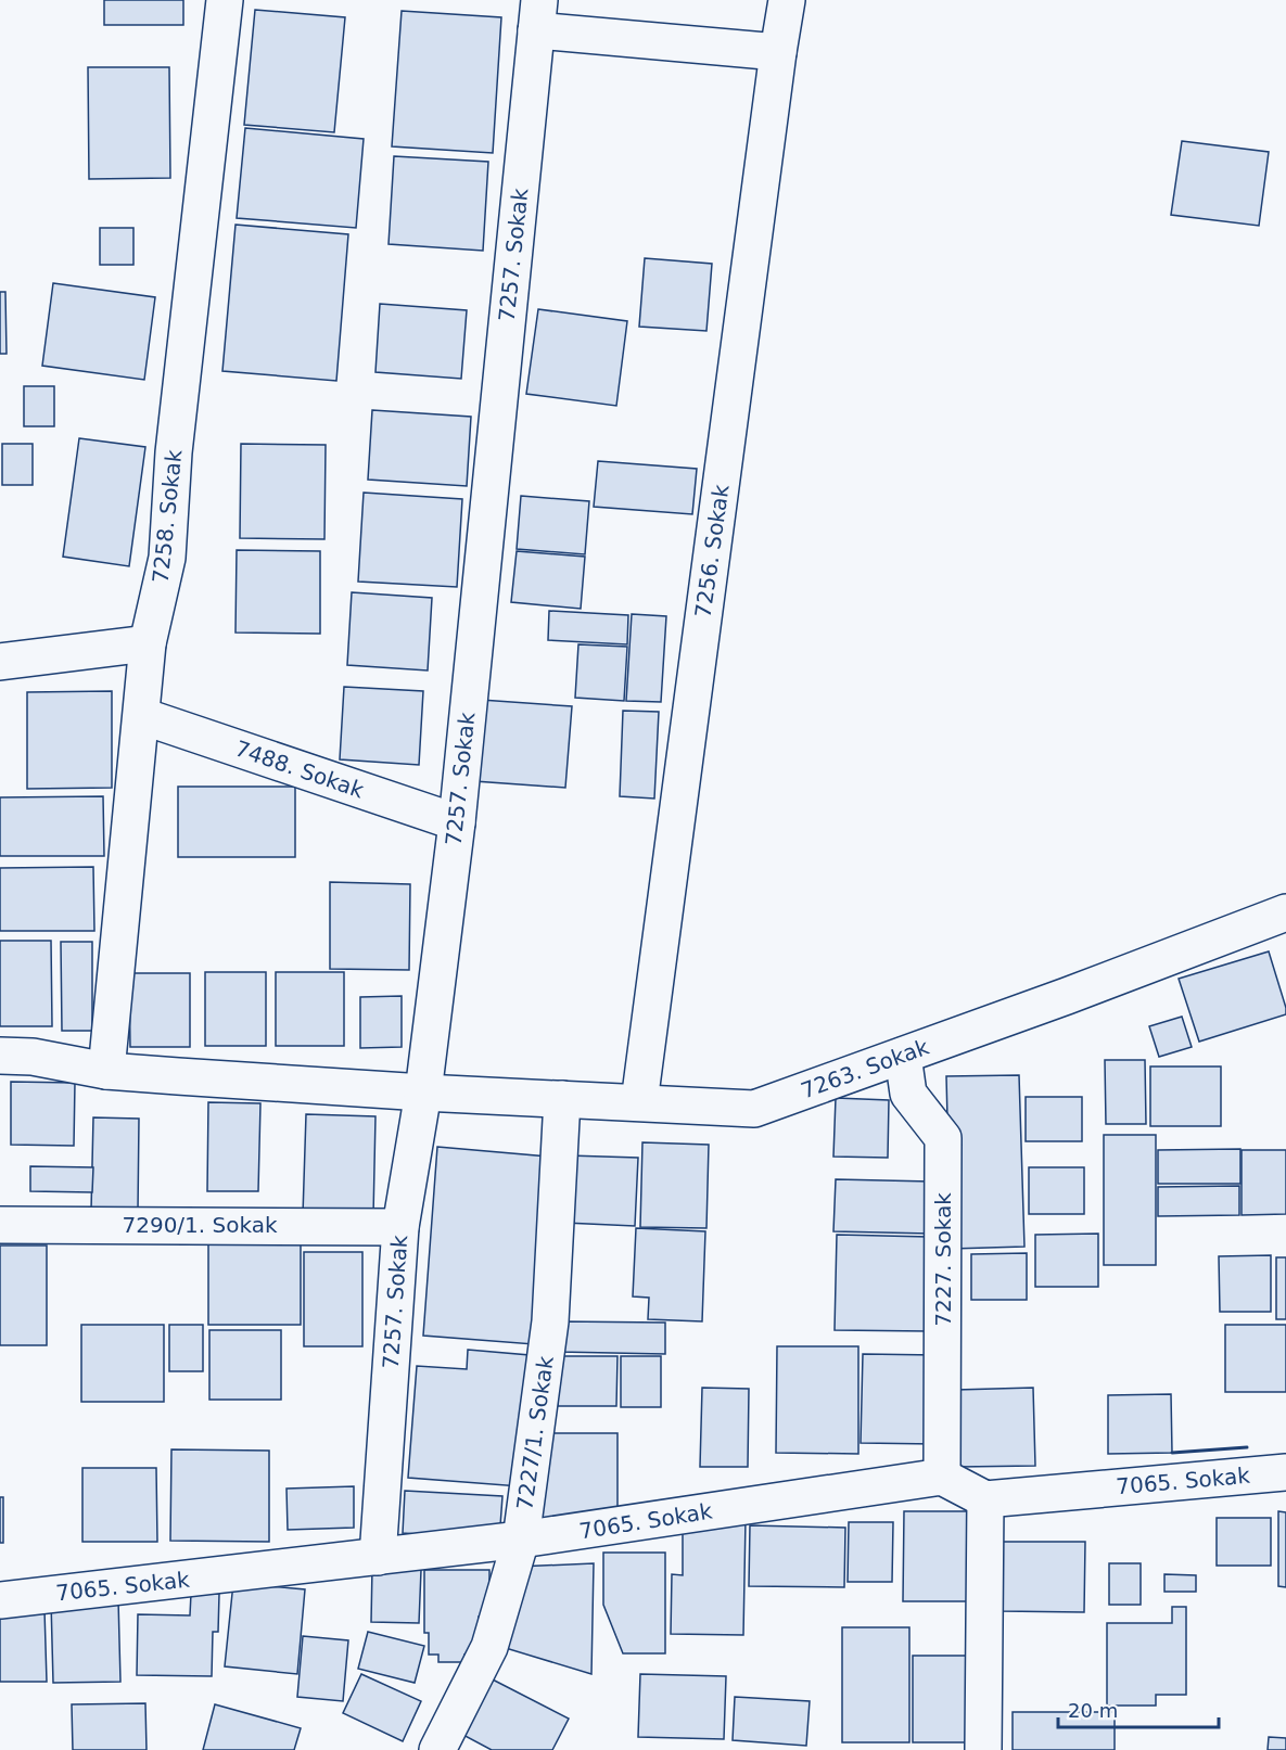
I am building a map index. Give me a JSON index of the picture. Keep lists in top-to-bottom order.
{
  "streets": {
    "street": [
      "7257. Sokak",
      "7258. Sokak",
      "7256. Sokak",
      "7488. Sokak",
      "7263. Sokak",
      "7290/1. Sokak",
      "7227. Sokak",
      "7227/1. Sokak",
      "7065. Sokak"
    ]
  },
  "crossings": [
    ["7257. Sokak", "7488. Sokak"],
    ["7257. Sokak", "7263. Sokak"],
    ["7257. Sokak", "7290/1. Sokak"],
    ["7257. Sokak", "7065. Sokak"],
    ["7258. Sokak", "7488. Sokak"],
    ["7258. Sokak", "7263. Sokak"],
    ["7256. Sokak", "7263. Sokak"],
    ["7263. Sokak", "7227. Sokak"],
    ["7263. Sokak", "7227/1. Sokak"],
    ["7227. Sokak", "7065. Sokak"],
    ["7227/1. Sokak", "7065. Sokak"]
  ],
  "scale_bar": "20 m"
}
